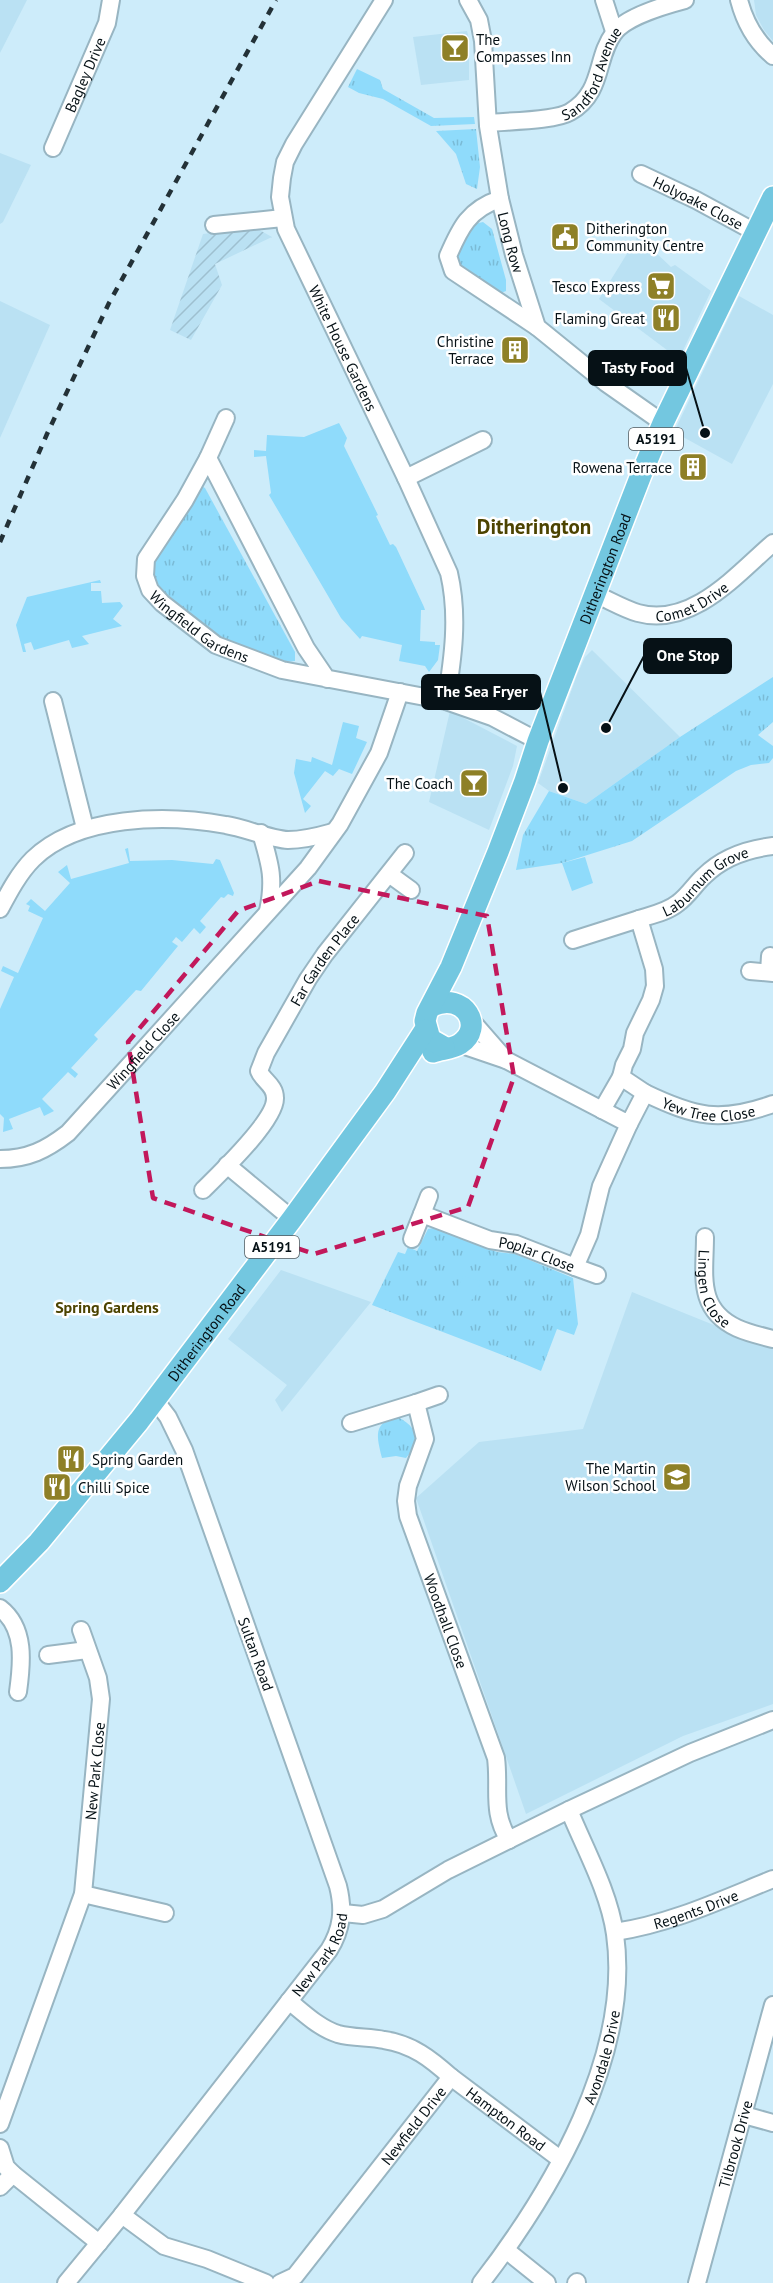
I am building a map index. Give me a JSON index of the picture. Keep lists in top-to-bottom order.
{
  "streets": {
    "main road": ["A5191", "Ditherington Road"],
    "street": [
      "Sandford Avenue",
      "Bagley Drive",
      "Holyoake Close",
      "Long Row",
      "White House Gardens",
      "Comet Drive",
      "Wingfield Gardens",
      "Laburnum Grove",
      "Far Garden Place",
      "Wingfield Close",
      "Yew Tree Close",
      "Poplar Close",
      "Lingen Close",
      "Woodhall Close",
      "Sultan Road",
      "New Park Close",
      "Regents Drive",
      "New Park Road",
      "Avondale Drive",
      "Hampton Road",
      "Newfield Drive",
      "Tilbrook Drive"
    ]
  },
  "crossings": [
    ["Sandford Avenue", "Long Row"],
    ["Holyoake Close", "Ditherington Road"],
    ["White House Gardens", "Wingfield Gardens"],
    ["A5191", "Ditherington Road"],
    ["A5191", "Sultan Road"],
    ["Ditherington Road", "Comet Drive"],
    ["Ditherington Road", "Wingfield Gardens"],
    ["Ditherington Road", "Sultan Road"],
    ["Wingfield Gardens", "Wingfield Close"],
    ["Yew Tree Close", "Poplar Close"],
    ["Woodhall Close", "New Park Road"],
    ["Sultan Road", "New Park Road"],
    ["Regents Drive", "Avondale Drive"],
    ["New Park Road", "Avondale Drive"],
    ["New Park Road", "Newfield Drive"],
    ["Avondale Drive", "Hampton Road"],
    ["Hampton Road", "Newfield Drive"]
  ],
  "districts": ["Ditherington", "Spring Gardens"],
  "places": {
    "bar": ["The Compasses Inn", "The Coach"],
    "public building": ["Ditherington Community Centre"],
    "supermarket": ["Tesco Express"],
    "restaurant": ["Flaming Great", "Spring Garden", "Chilli Spice"],
    "building": ["Christine Terrace", "Rowena Terrace"],
    "other": ["Tasty Food", "One Stop", "The Sea Fryer"],
    "school or university": ["The Martin Wilson School"]
  }
}
